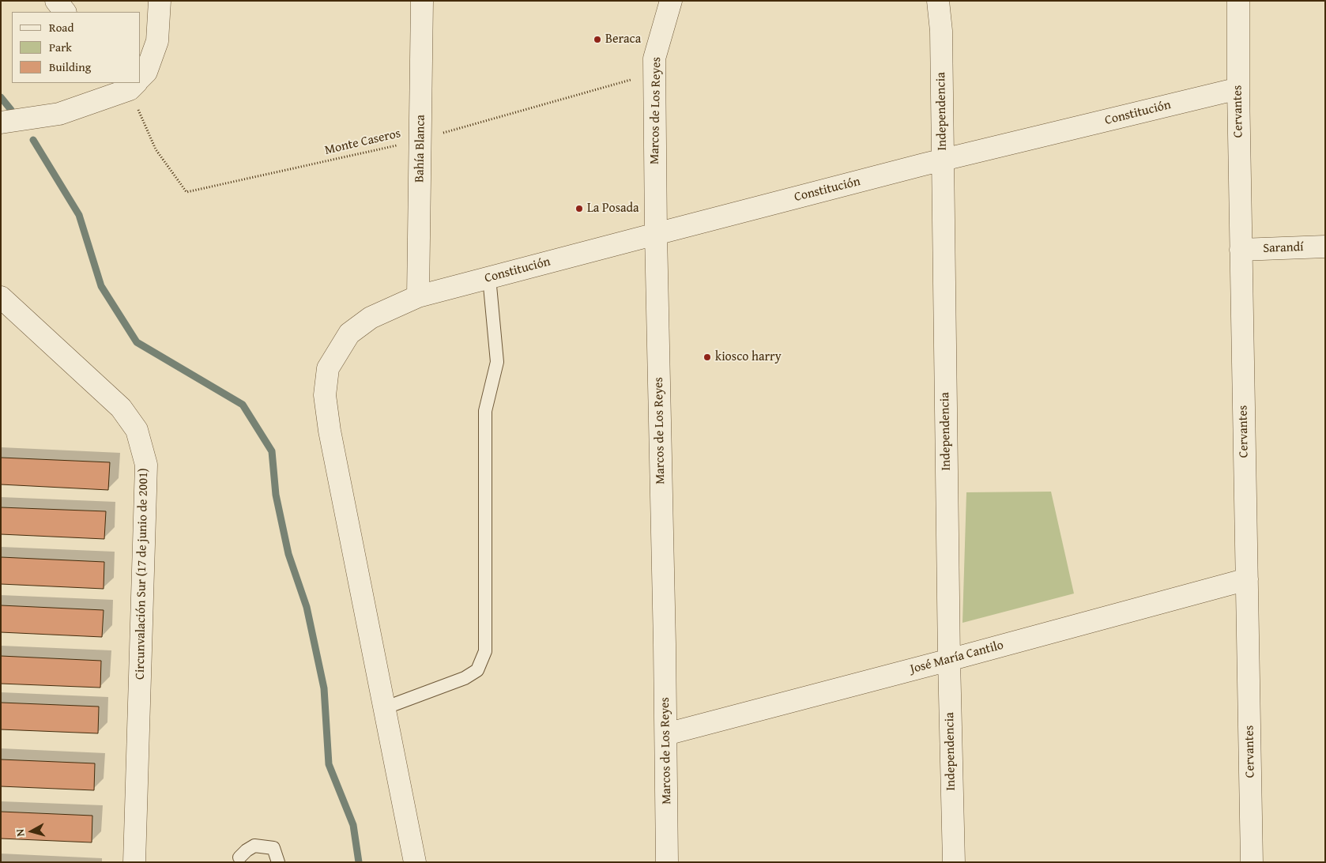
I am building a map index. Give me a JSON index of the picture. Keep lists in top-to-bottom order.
{
  "streets": {
    "street": [
      "Marcos de Los Reyes",
      "Independencia",
      "Cervantes",
      "Constitución",
      "Bahía Blanca",
      "Sarandí",
      "Circunvalación Sur (17 de junio de 2001)",
      "José María Cantilo"
    ],
    "path": ["Monte Caseros"]
  },
  "crossings": [
    ["Marcos de Los Reyes", "Constitución"],
    ["Marcos de Los Reyes", "Monte Caseros"],
    ["Marcos de Los Reyes", "José María Cantilo"],
    ["Independencia", "Constitución"],
    ["Independencia", "José María Cantilo"],
    ["Cervantes", "Constitución"],
    ["Cervantes", "Sarandí"],
    ["Cervantes", "José María Cantilo"],
    ["Constitución", "Bahía Blanca"],
    ["Monte Caseros", "Bahía Blanca"]
  ],
  "places": ["Beraca", "La Posada", "kiosco harry"],
  "legend": ["Road", "Park", "Building"],
  "north": "left"
}
